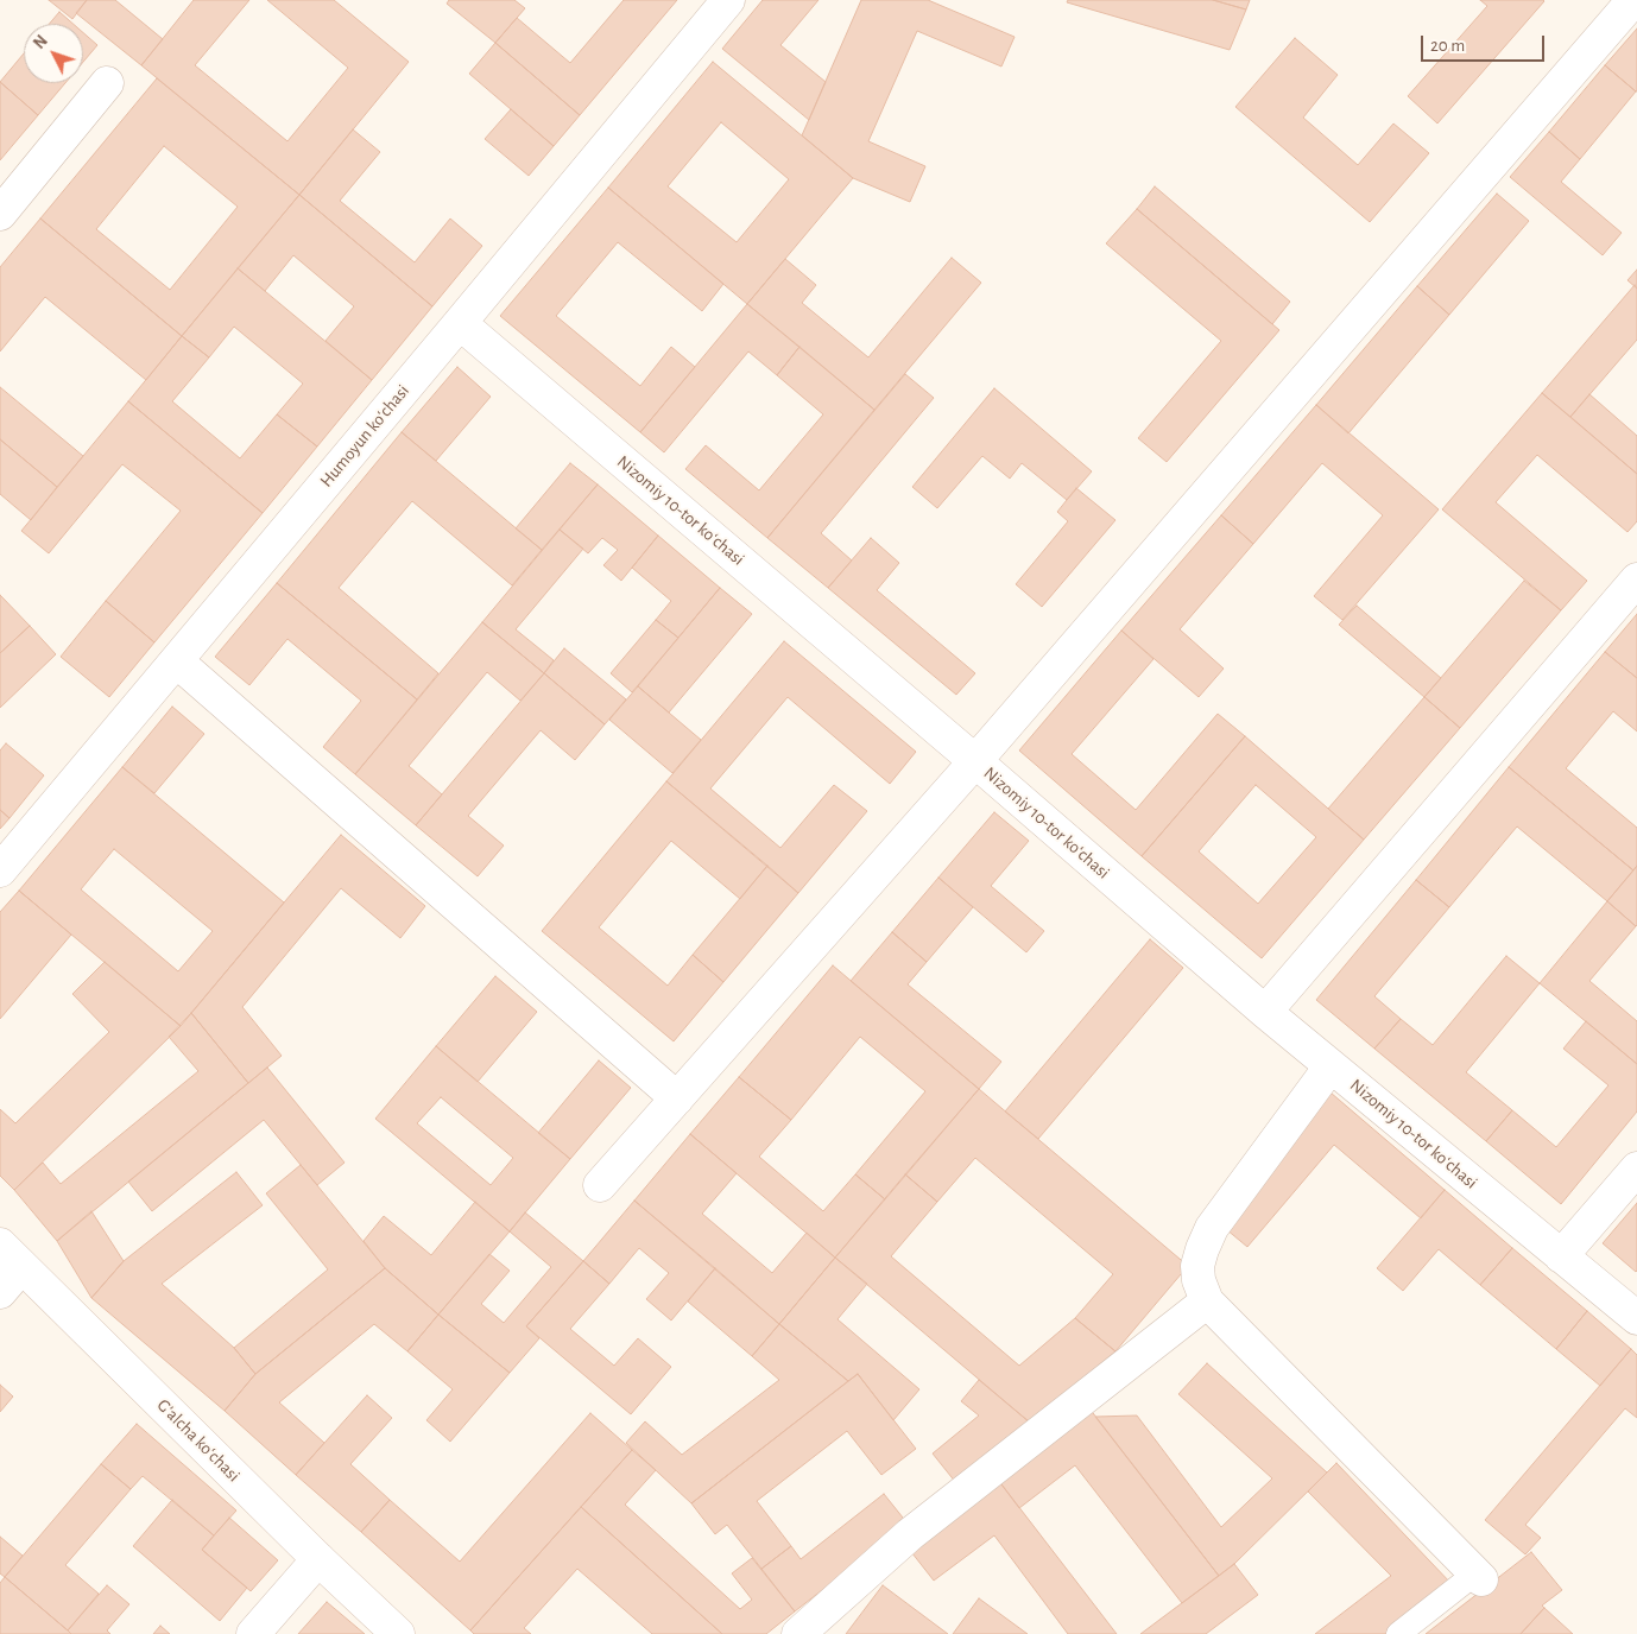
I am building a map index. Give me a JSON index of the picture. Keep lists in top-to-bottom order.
{
  "streets": {
    "street": ["Humoyun koʻchasi", "Nizomiy 10-tor koʻchasi", "Gʻalcha koʻchasi"]
  },
  "crossings": [
    ["Humoyun koʻchasi", "Nizomiy 10-tor koʻchasi"]
  ],
  "scale_bar": "20 m",
  "north": "top left"
}
